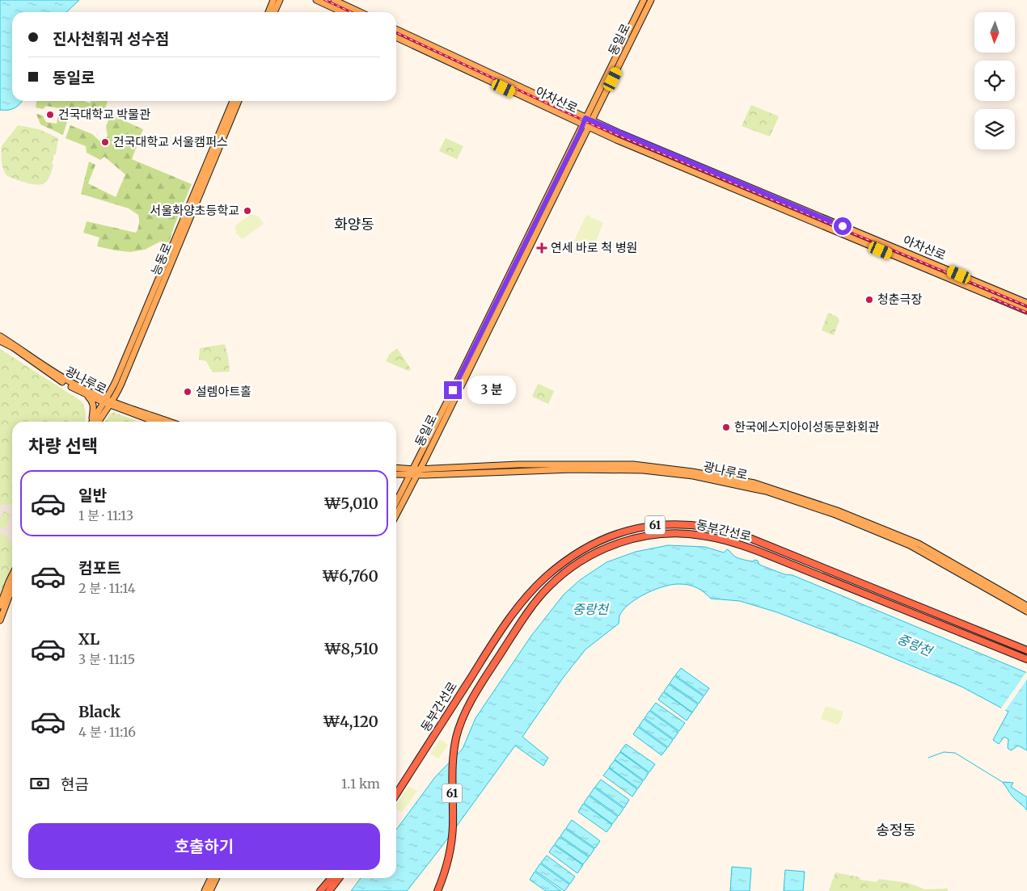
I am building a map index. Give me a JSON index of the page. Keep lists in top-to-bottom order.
{
  "streets": {
    "highway": ["61", "동부간선로"],
    "main road": [
      "동일로",
      "아차산로",
      "능동로",
      "광나루로"
    ]
  },
  "crossings": [
    ["동일로", "아차산로"],
    ["동일로", "광나루로"],
    ["능동로", "광나루로"]
  ],
  "districts": ["화양동", "송정동"],
  "water": ["중랑천"],
  "places": {
    "other": [
      "건국대학교 박물관",
      "건국대학교 서울캠퍼스",
      "서울화양초등학교",
      "청춘극장",
      "설렘아트홀",
      "한국에스지아이성동문화회관"
    ],
    "health": ["연세 바로 척 병원"]
  },
  "north": "bottom",
  "page": {
    "banner": ["진사천훠궈 성수점", "동일로"],
    "bubble": "3 분",
    "heading": "차량 선택",
    "list": [
      {
        "name": "일반",
        "note": "1 분 · 11:13",
        "value": "₩5,010"
      },
      {
        "name": "컴포트",
        "note": "2 분 · 11:14",
        "value": "₩6,760"
      },
      {
        "name": "XL",
        "note": "3 분 · 11:15",
        "value": "₩8,510"
      },
      {
        "name": "Black",
        "note": "4 분 · 11:16",
        "value": "₩4,120"
      }
    ],
    "pay": ["현금", "1.1 km"],
    "buttons": "호출하기"
  }
}
